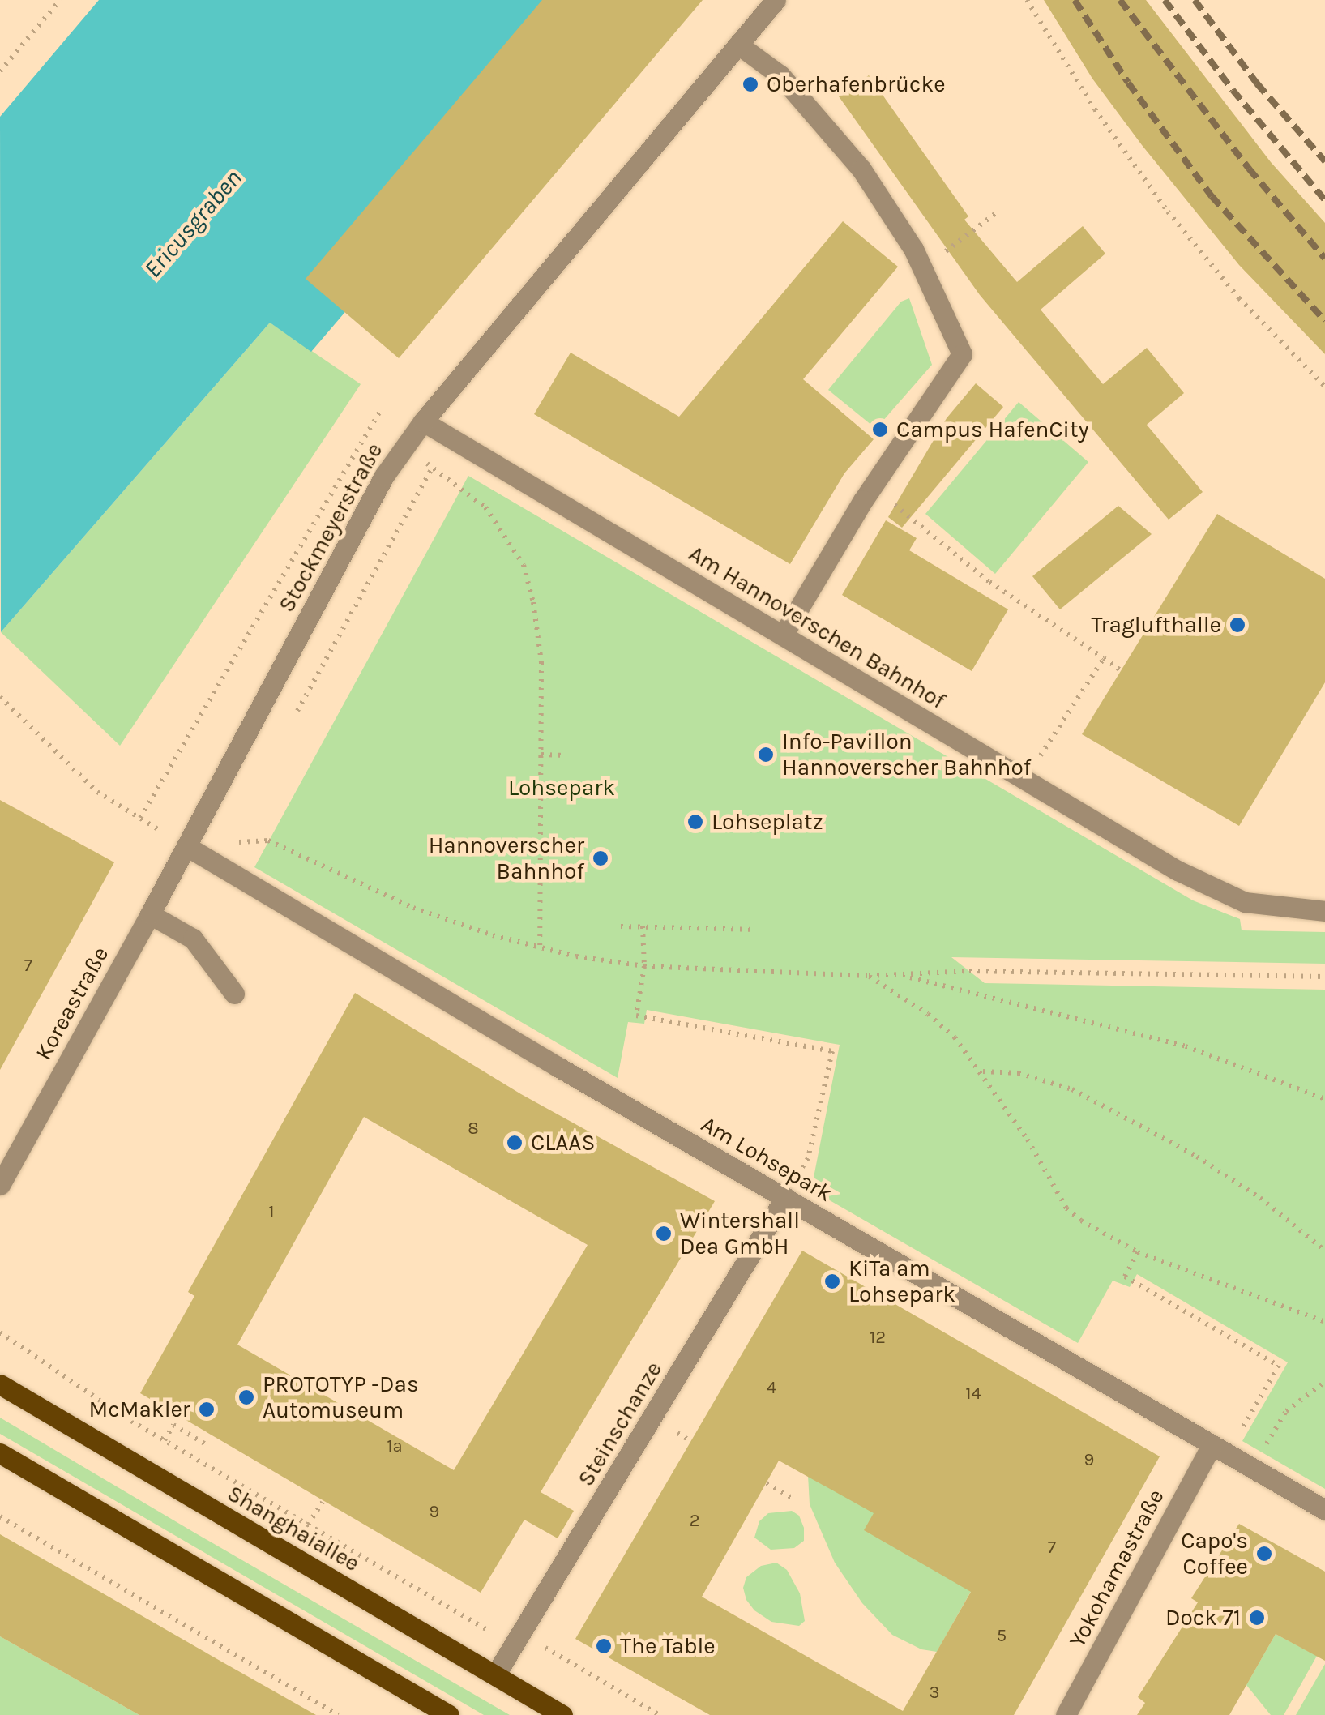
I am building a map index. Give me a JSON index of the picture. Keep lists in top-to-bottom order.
{
  "streets": {
    "main road": ["Shanghaiallee"],
    "street": [
      "Stockmeyerstraße",
      "Am Hannoverschen Bahnhof",
      "Koreastraße",
      "Am Lohsepark",
      "Steinschanze",
      "Yokohamastraße"
    ]
  },
  "crossings": [
    ["Stockmeyerstraße", "Am Hannoverschen Bahnhof"],
    ["Stockmeyerstraße", "Koreastraße"],
    ["Stockmeyerstraße", "Am Lohsepark"],
    ["Koreastraße", "Am Lohsepark"],
    ["Am Lohsepark", "Steinschanze"],
    ["Am Lohsepark", "Yokohamastraße"],
    ["Steinschanze", "Shanghaiallee"]
  ],
  "water": ["Ericusgraben"],
  "parks": ["Lohsepark"],
  "places": [
    "Oberhafenbrücke",
    "Campus HafenCity",
    "Traglufthalle",
    "Info-Pavillon Hannoverscher Bahnhof",
    "Lohseplatz",
    "Hannoverscher Bahnhof",
    "CLAAS",
    "Wintershall Dea GmbH",
    "KiTa am Lohsepark",
    "PROTOTYP -Das Automuseum",
    "McMakler",
    "Capo's Coffee",
    "Dock 71",
    "The Table"
  ],
  "house_numbers": [
    "7",
    "8",
    "1",
    "12",
    "4",
    "14",
    "1a",
    "9",
    "9",
    "2",
    "7",
    "5",
    "3"
  ]
}
